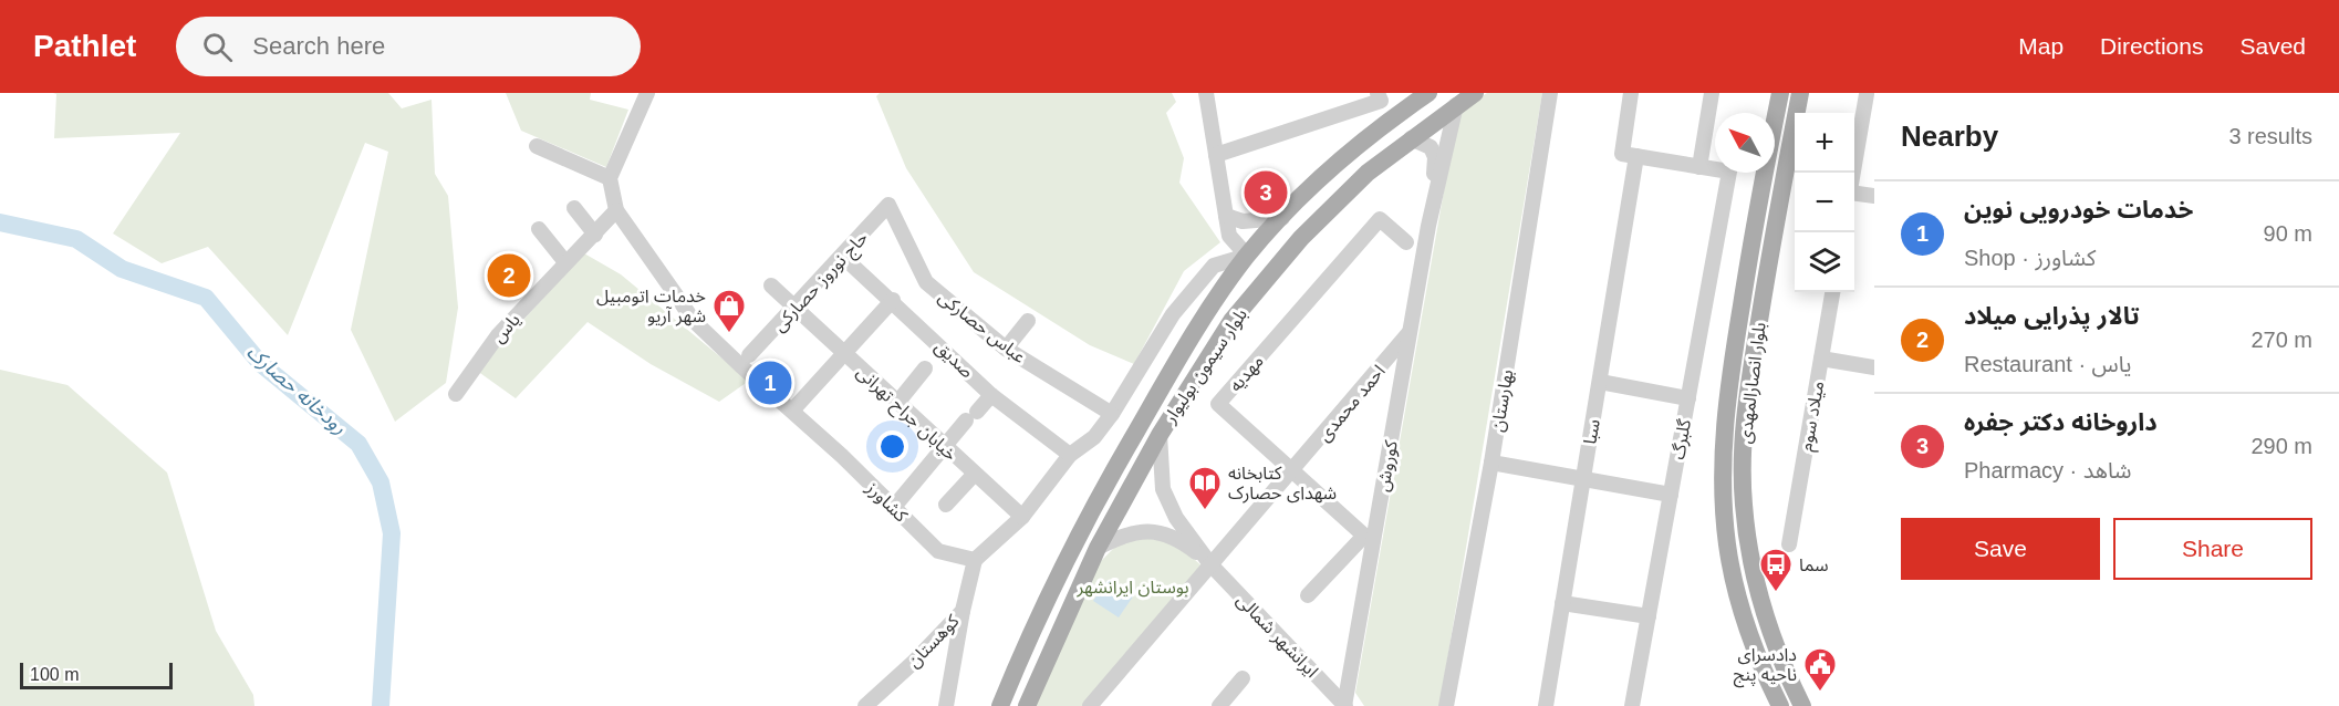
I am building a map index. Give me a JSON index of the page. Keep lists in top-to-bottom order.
{
  "streets": {
    "main road": ["بلوار سیمون بولیوار", "بلوار انصارالمهدی"],
    "street": [
      "حاج نوروز حصارکی",
      "عباس حصارکی",
      "یاس",
      "صدیق",
      "مهدیه",
      "بهارستان",
      "احمد محمدی",
      "خیابان جراح تهرانی",
      "میلاد سوم",
      "سبا",
      "گلبرگ",
      "کوروش",
      "کشاورز",
      "ایرانشهر شمالی",
      "کوهستان"
    ]
  },
  "crossings": [
    ["حاج نوروز حصارکی", "عباس حصارکی"],
    ["حاج نوروز حصارکی", "صدیق"],
    ["حاج نوروز حصارکی", "خیابان جراح تهرانی"],
    ["یاس", "کشاورز"],
    ["مهدیه", "احمد محمدی"],
    ["احمد محمدی", "کوروش"],
    ["احمد محمدی", "ایرانشهر شمالی"],
    ["کوروش", "ایرانشهر شمالی"],
    ["کشاورز", "کوهستان"]
  ],
  "water": ["رودخانه حصارک"],
  "parks": ["بوستان ایرانشهر"],
  "places": {
    "shop": ["خدمات اتومبیل شهر آریو"],
    "library": ["کتابخانه شهدای حصارک"],
    "bus stop": ["سما"],
    "public building": ["دادسرای ناحیه پنج"]
  },
  "scale_bar": "100 m",
  "north": "top left",
  "page": {
    "header": "Pathlet",
    "search": "Search here",
    "nav": ["Map", "Directions", "Saved"],
    "heading": ["Nearby", "3 results"],
    "map_buttons": ["+", "−"],
    "pins": ["3", "2", "1"],
    "list": [
      {
        "mark": "1",
        "name": "خدمات خودرویی نوین",
        "note": "Shop · کشاورز",
        "value": "90 m"
      },
      {
        "mark": "2",
        "name": "تالار پذرایی میلاد",
        "note": "Restaurant · یاس",
        "value": "270 m"
      },
      {
        "mark": "3",
        "name": "داروخانه دکتر جفره",
        "note": "Pharmacy · شاهد",
        "value": "290 m"
      }
    ],
    "buttons": ["Save", "Share"],
    "scale": "100 m"
  }
}
